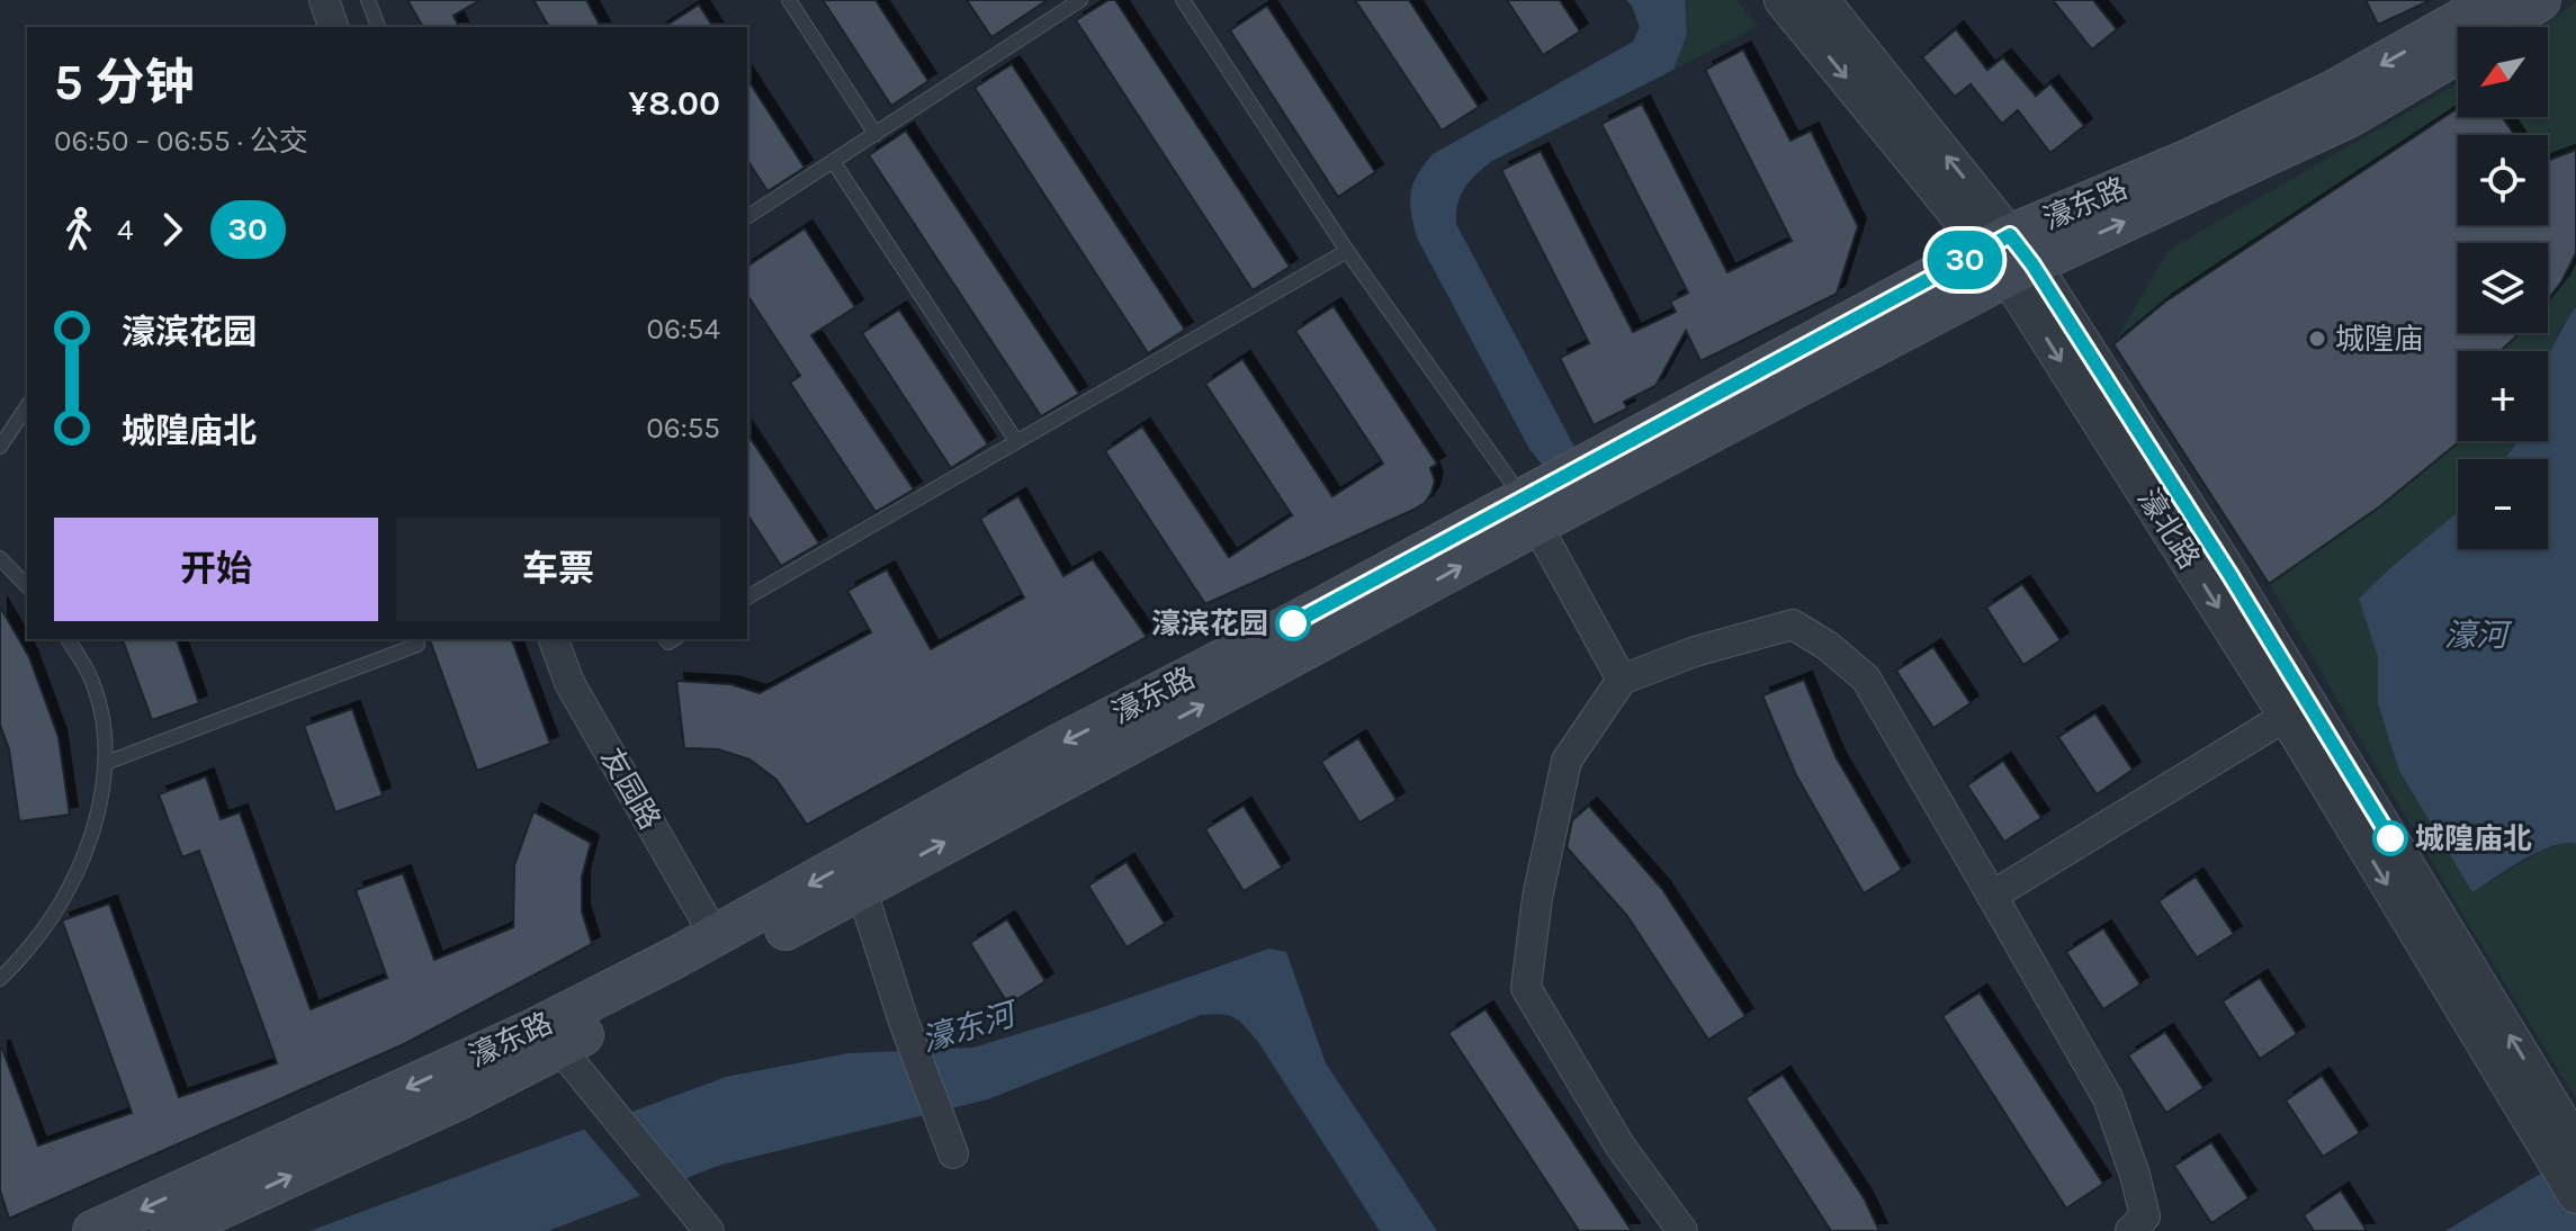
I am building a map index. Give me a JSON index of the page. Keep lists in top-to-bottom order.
{
  "streets": {
    "main road": ["濠东路"],
    "street": ["濠北路", "友园路"]
  },
  "crossings": [
    ["濠东路", "濠北路"],
    ["濠东路", "友园路"]
  ],
  "water": ["濠河", "濠东河"],
  "places": ["城隍庙", "濠滨花园", "城隍庙北"],
  "lines": ["bus line 30"],
  "north": "bottom left",
  "page": {
    "on_map": "30",
    "map_buttons": ["+", "−"],
    "heading": ["5 分钟", "06:50 – 06:55 · 公交", "¥8.00"],
    "legs": ["4", "30"],
    "list": [
      {
        "name": "濠滨花园",
        "value": "06:54"
      },
      {
        "name": "城隍庙北",
        "value": "06:55"
      }
    ],
    "buttons": ["开始", "车票"]
  }
}
